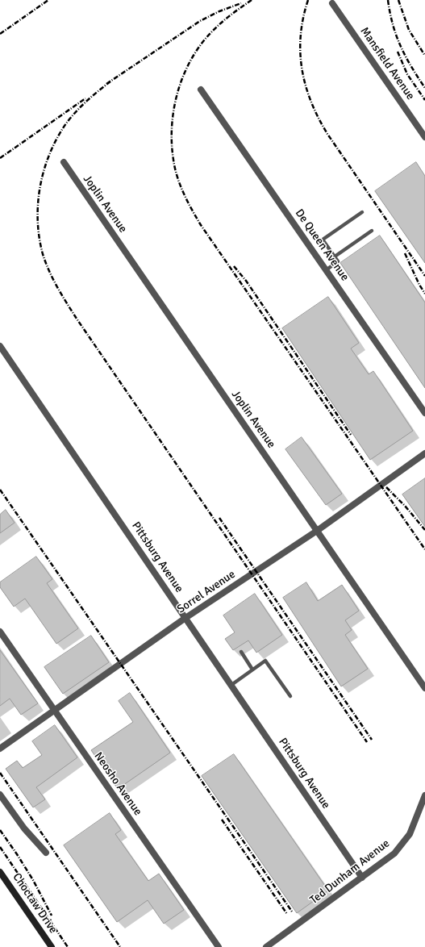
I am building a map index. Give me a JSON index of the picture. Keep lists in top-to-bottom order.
{
  "streets": {
    "main road": ["Choctaw Drive"],
    "street": [
      "Mansfield Avenue",
      "Joplin Avenue",
      "De Queen Avenue",
      "Pittsburg Avenue",
      "Sorrel Avenue",
      "Neosho Avenue",
      "Ted Dunham Avenue"
    ]
  },
  "crossings": [
    ["Joplin Avenue", "Sorrel Avenue"],
    ["Pittsburg Avenue", "Sorrel Avenue"],
    ["Pittsburg Avenue", "Ted Dunham Avenue"],
    ["Sorrel Avenue", "Neosho Avenue"]
  ]
}
